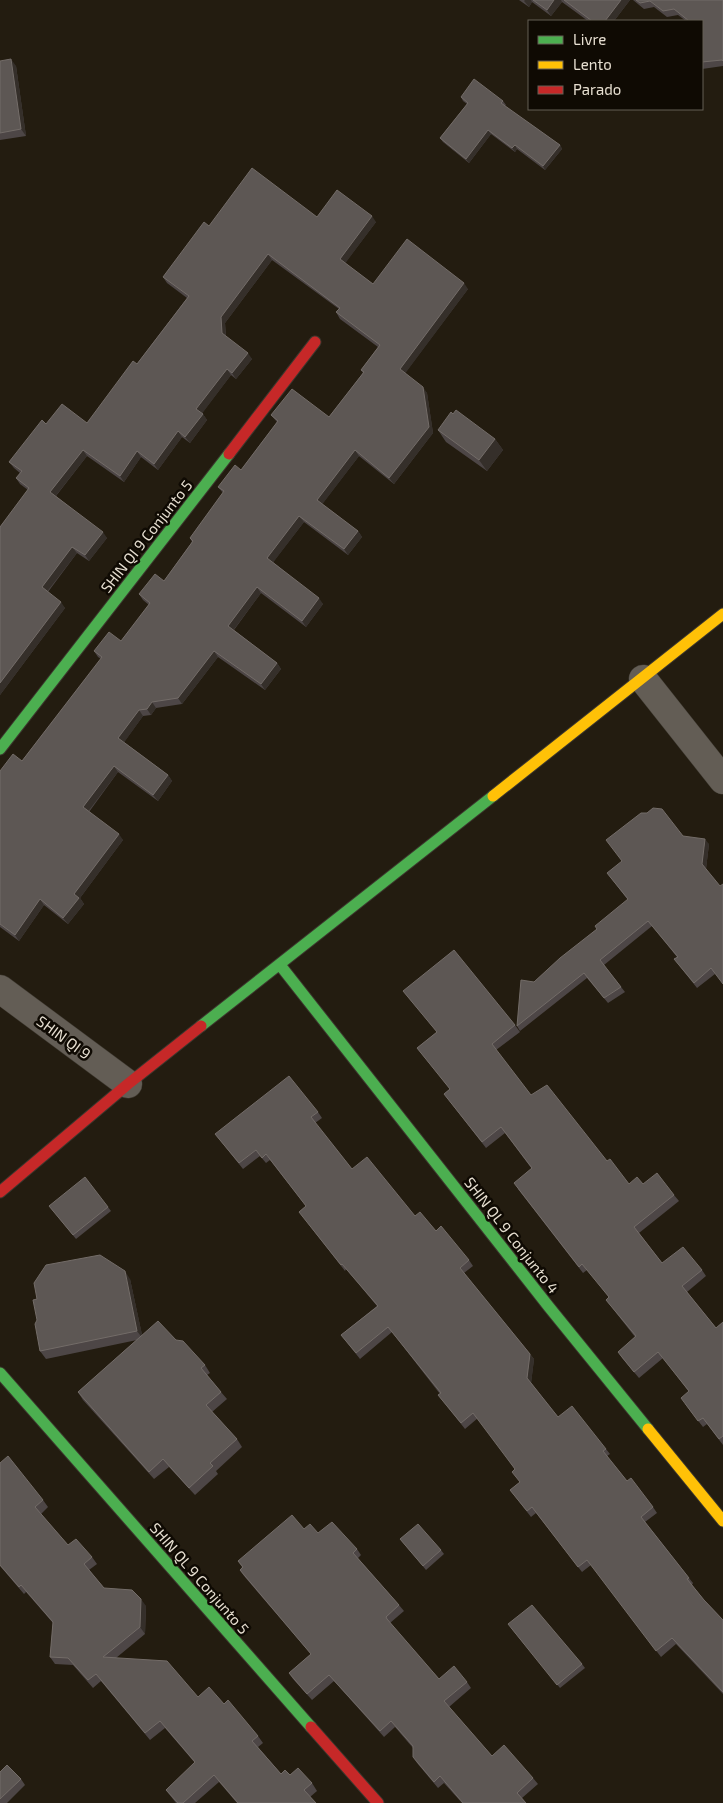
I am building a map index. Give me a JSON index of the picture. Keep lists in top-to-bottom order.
{
  "streets": {
    "street": [
      "SHIN QI 9 Conjunto 5",
      "SHIN QI 9",
      "SHIN QL 9 Conjunto 4",
      "SHIN QL 9 Conjunto 5"
    ]
  },
  "legend": ["Livre", "Lento", "Parado"]
}
